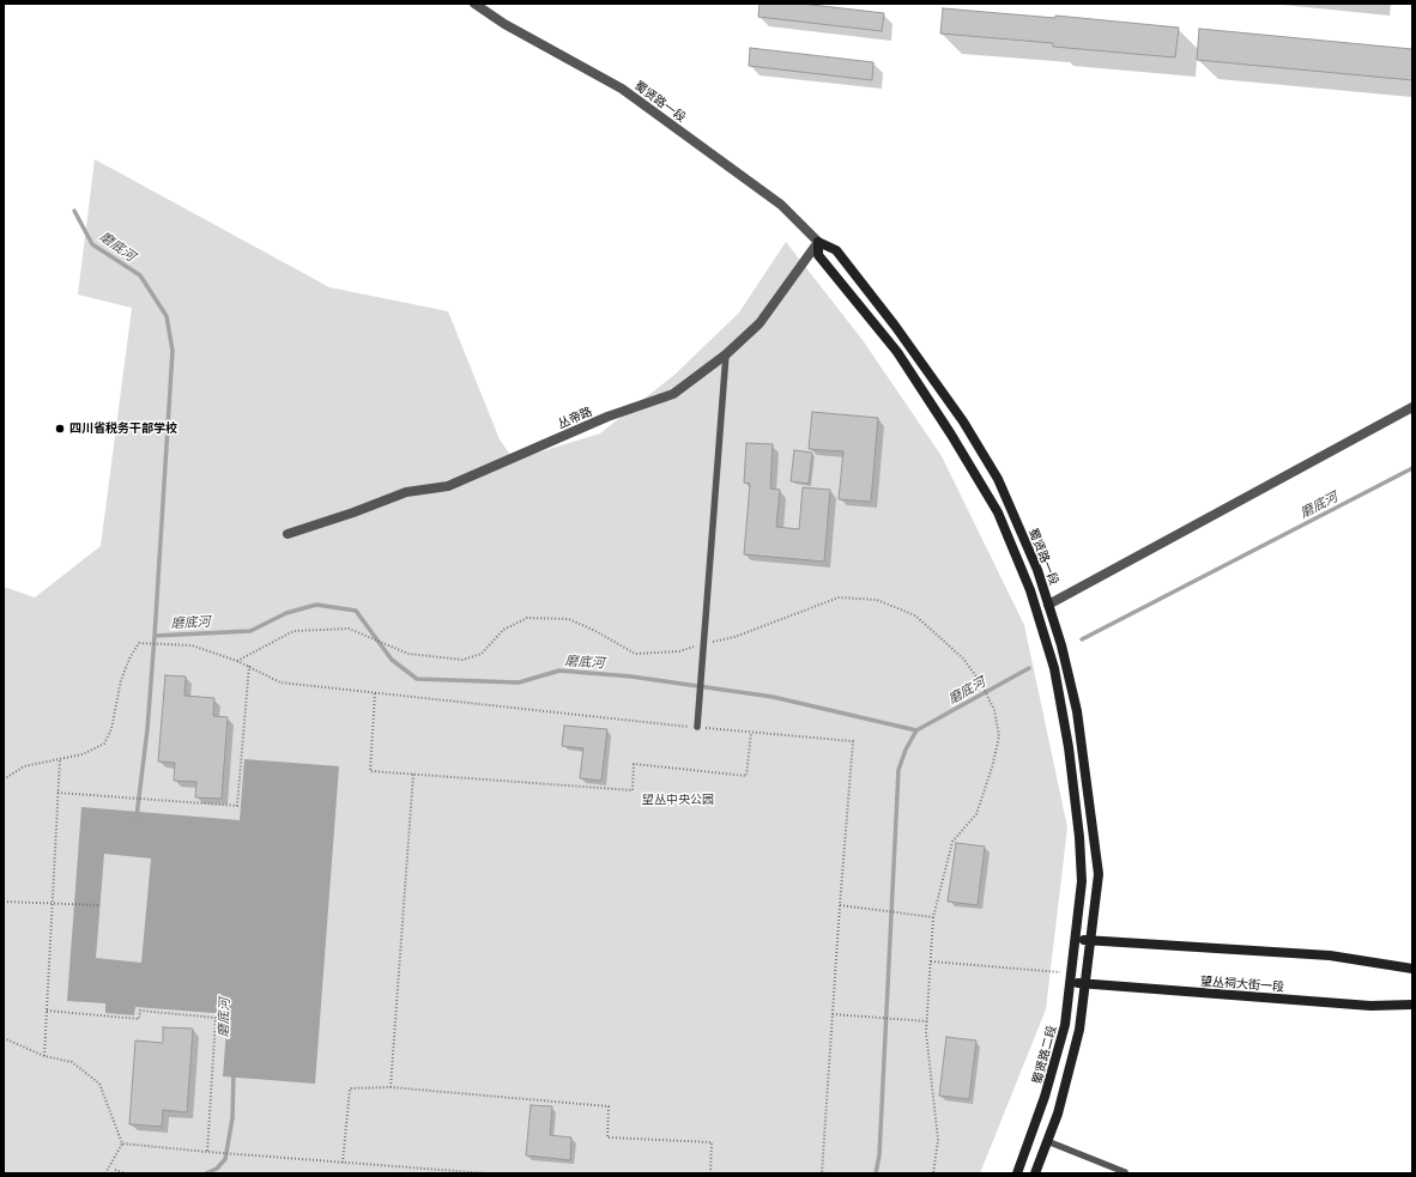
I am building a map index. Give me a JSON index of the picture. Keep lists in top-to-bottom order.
{
  "streets": {
    "street": [
      "蜀贤路一段",
      "丛帝路",
      "望丛祠大街一段",
      "蜀贤路二段"
    ]
  },
  "crossings": [
    ["蜀贤路一段", "丛帝路"],
    ["蜀贤路一段", "蜀贤路二段"],
    ["望丛祠大街一段", "蜀贤路二段"]
  ],
  "water": ["磨底河"],
  "parks": ["望丛中央公园"],
  "places": ["四川省税务干部学校"]
}
